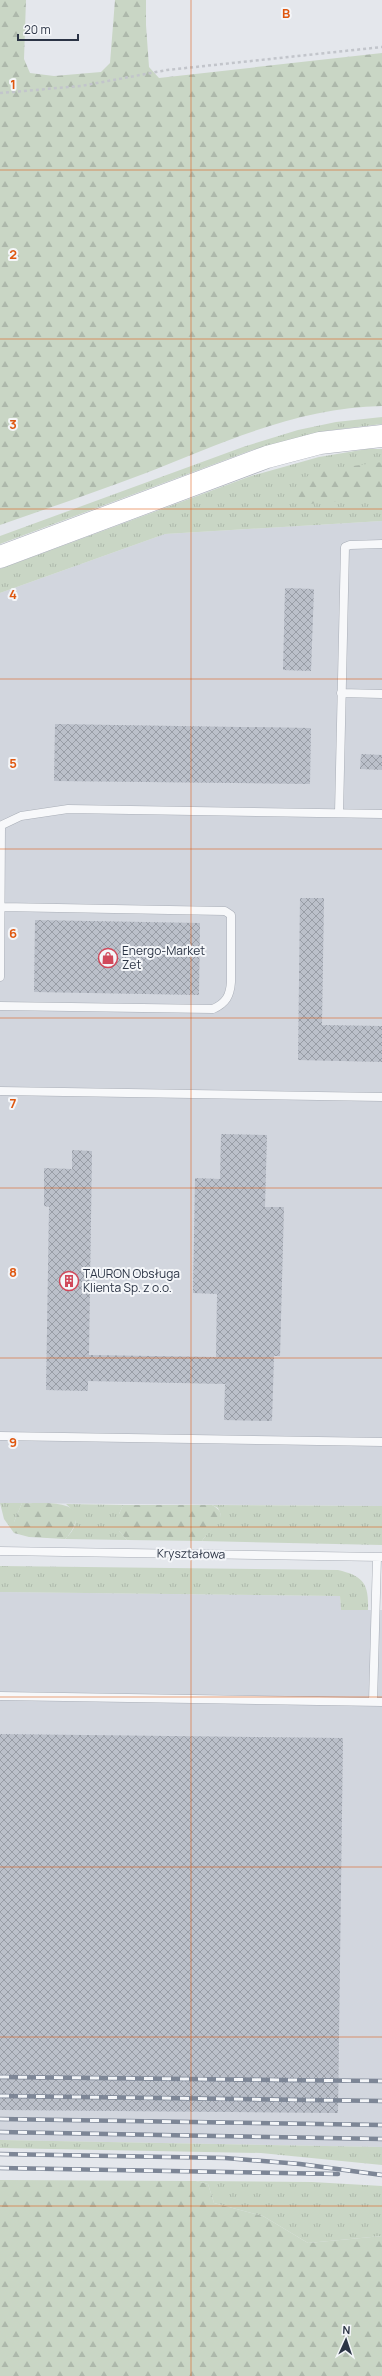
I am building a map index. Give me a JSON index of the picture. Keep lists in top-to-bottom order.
{
  "streets": {
    "lane": ["Kryształowa"]
  },
  "places": {
    "shop": ["Energo-Market Zet"],
    "building": ["TAURON Obsługa Klienta Sp. z o.o."]
  },
  "scale_bar": "20 m",
  "north": "top",
  "grid": {
    "columns": ["B"],
    "rows": [
      "1",
      "2",
      "3",
      "4",
      "5",
      "6",
      "7",
      "8",
      "9"
    ]
  }
}
